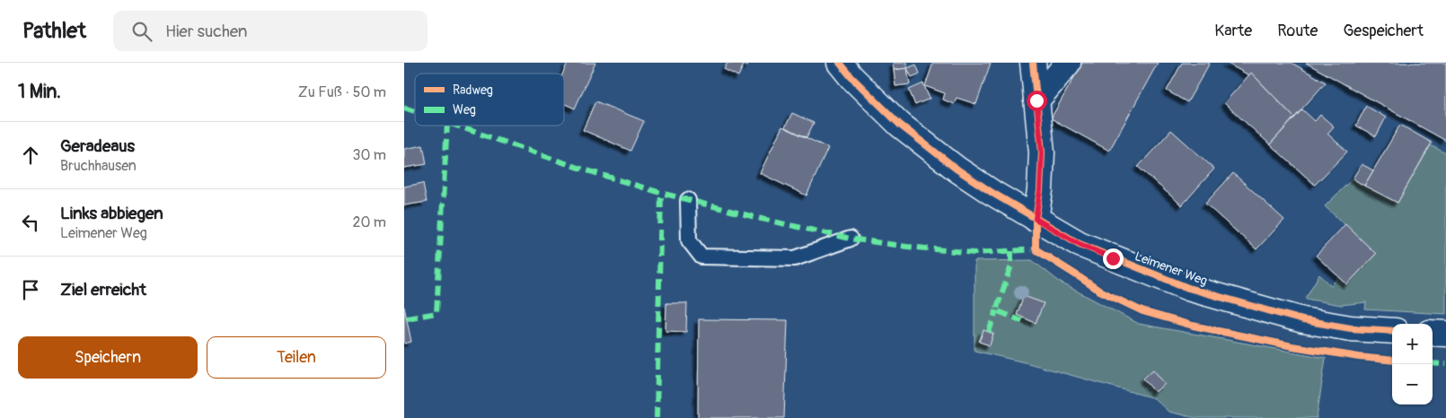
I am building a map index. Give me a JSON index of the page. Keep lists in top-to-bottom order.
{
  "streets": {
    "street": ["Leimener Weg"]
  },
  "legend": ["Radweg", "Weg"],
  "page": {
    "header": "Pathlet",
    "search": "Hier suchen",
    "nav": ["Karte", "Route", "Gespeichert"],
    "heading": ["1 Min.", "Zu Fuß · 50 m"],
    "list": [
      ["Geradeaus", "Bruchhausen", "30 m"],
      ["Links abbiegen", "Leimener Weg", "20 m"],
      "Ziel erreicht"
    ],
    "buttons": ["Speichern", "Teilen"],
    "map_buttons": ["+", "−"]
  }
}
